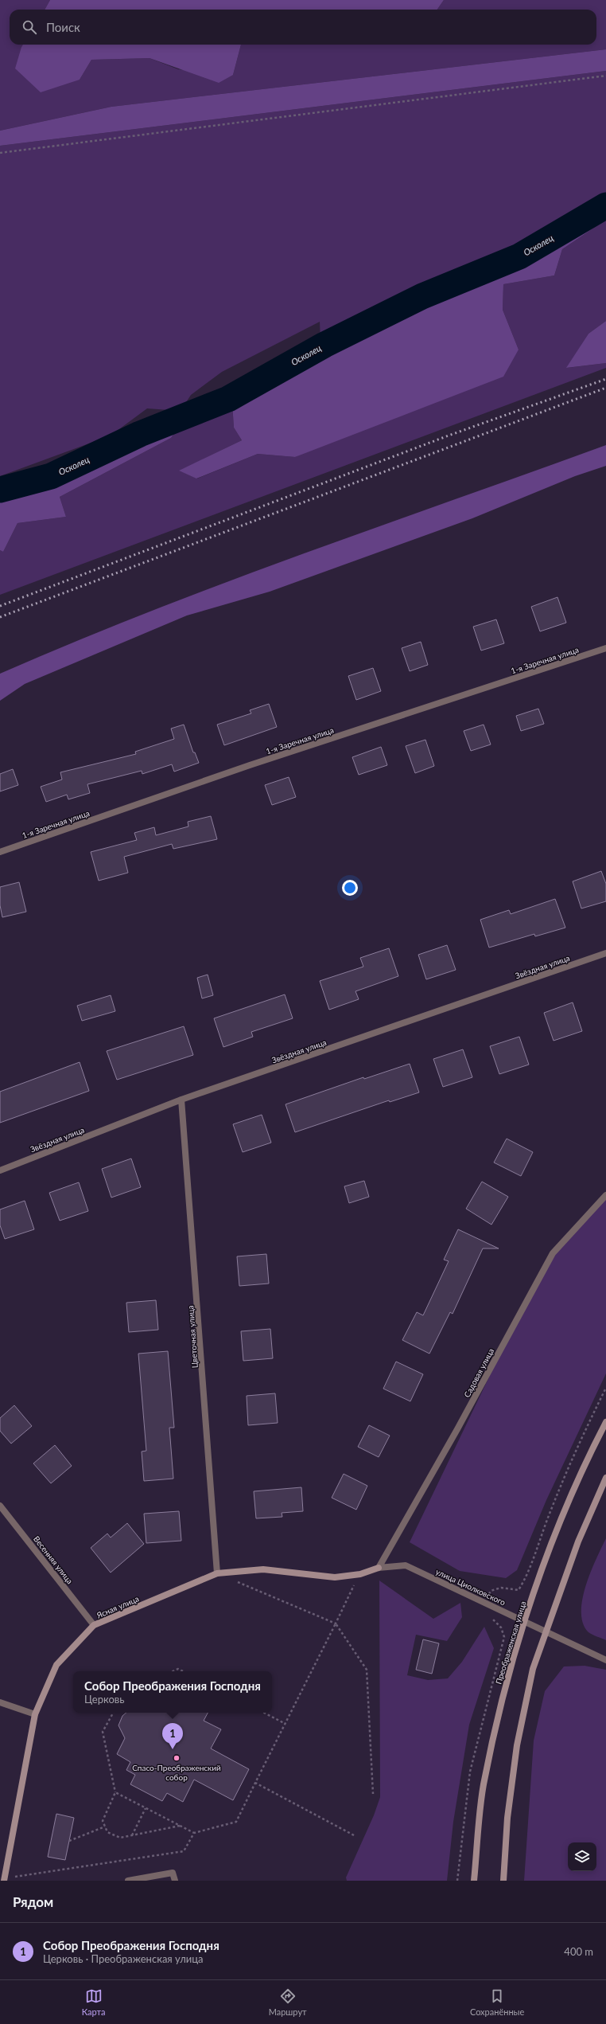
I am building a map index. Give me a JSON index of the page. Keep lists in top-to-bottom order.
{
  "streets": {
    "main road": ["Ясная улица", "Преображенская улица"],
    "street": [
      "1-я Заречная улица",
      "Звёздная улица",
      "Цветочная улица",
      "Садовая улица",
      "Весенняя улица",
      "улица Циолковского"
    ]
  },
  "crossings": [
    ["Звёздная улица", "Цветочная улица"],
    ["Цветочная улица", "Ясная улица"],
    ["Садовая улица", "улица Циолковского"],
    ["Садовая улица", "Ясная улица"],
    ["Весенняя улица", "Ясная улица"],
    ["улица Циолковского", "Ясная улица"],
    ["улица Циолковского", "Преображенская улица"]
  ],
  "water": ["Осколец"],
  "places": ["Спасо-Преображенский собор"],
  "page": {
    "search": "Поиск",
    "popup": ["Собор Преображения Господня", "Церковь"],
    "pins": "1",
    "heading": "Рядом",
    "list": [
      {
        "mark": "1",
        "name": "Собор Преображения Господня",
        "note": "Церковь · Преображенская улица",
        "value": "400 m"
      }
    ],
    "nav": ["Карта", "Маршрут", "Сохранённые"]
  }
}
